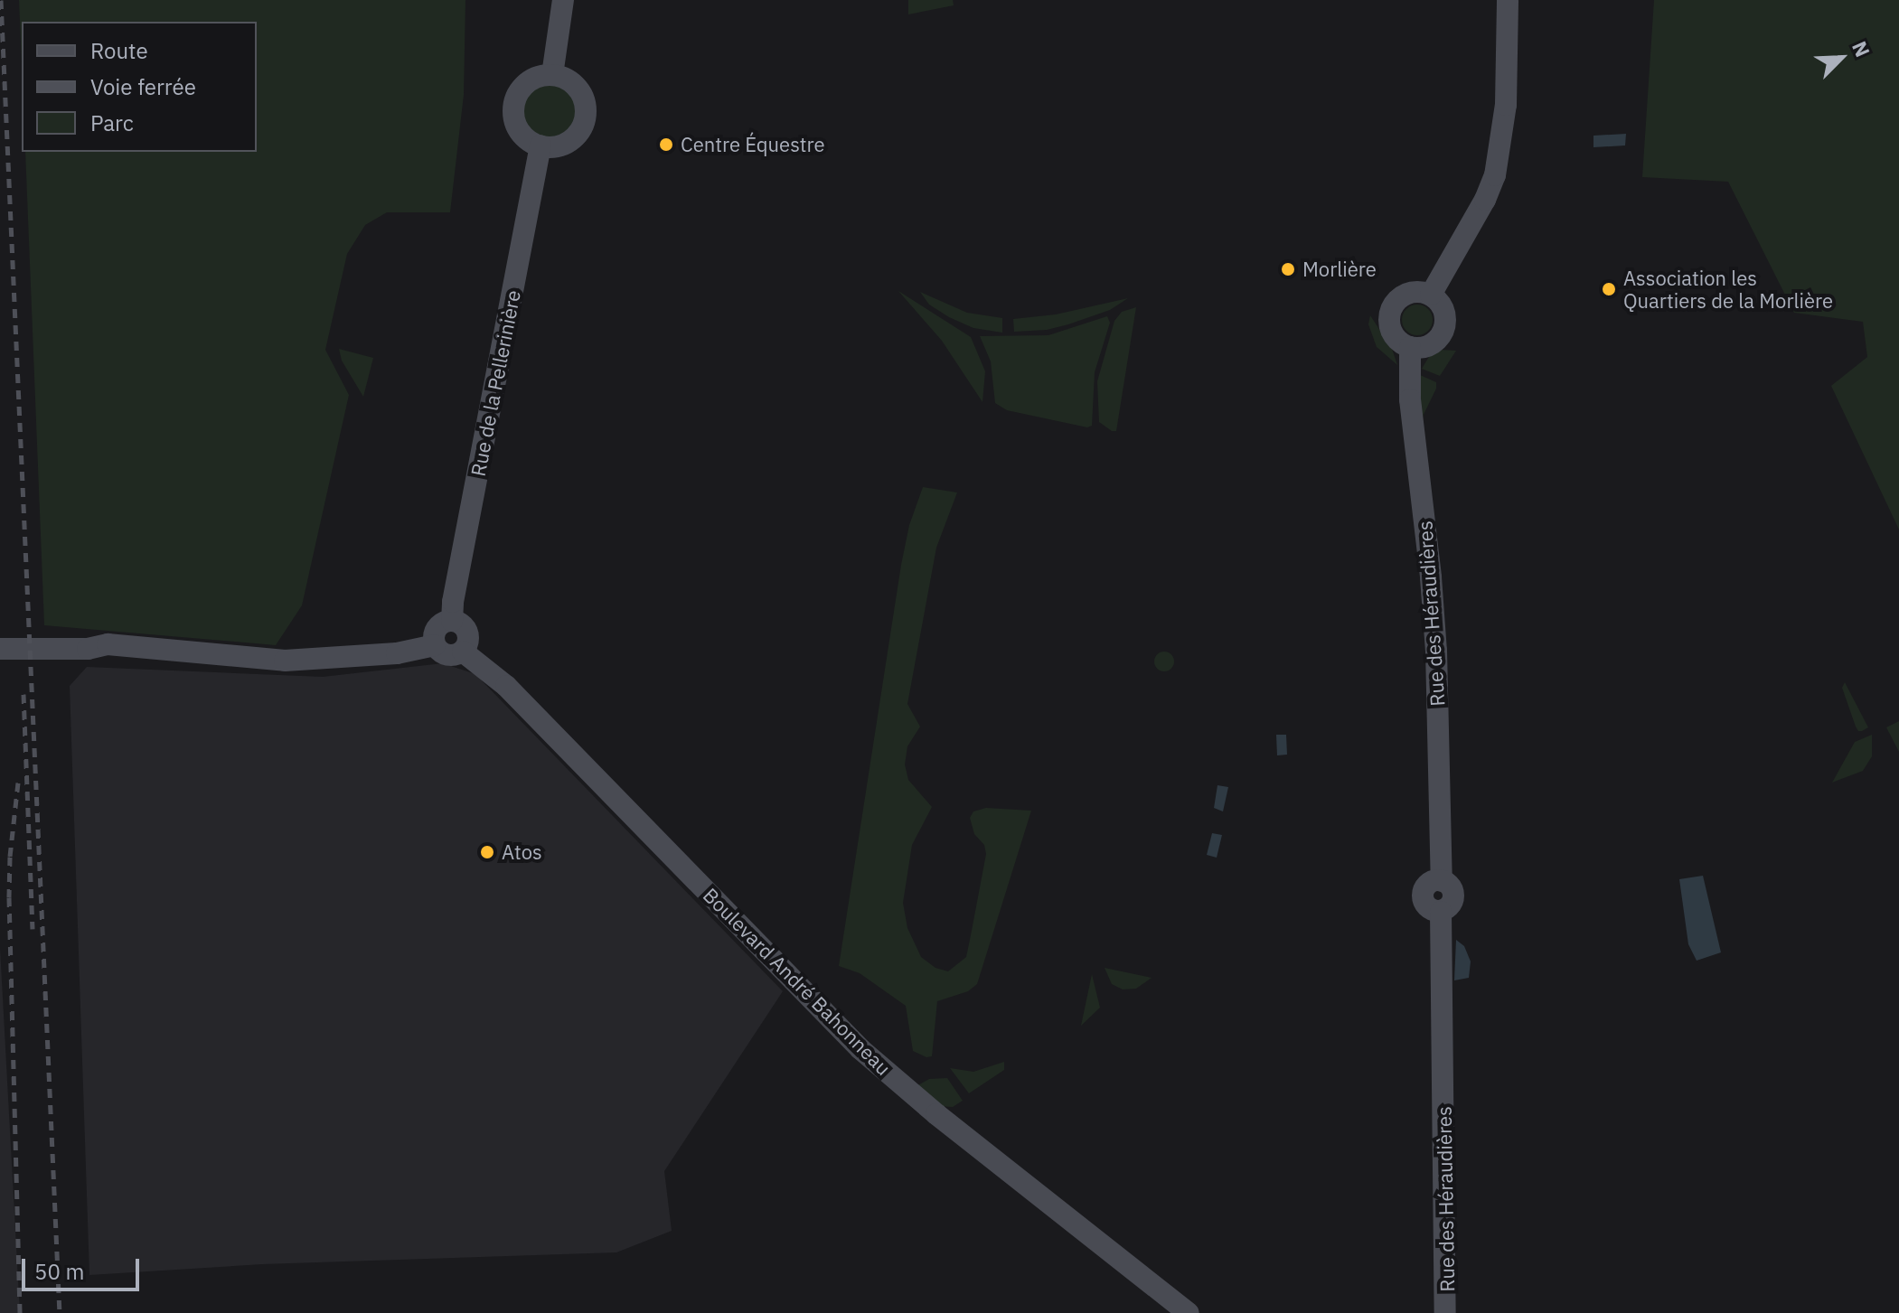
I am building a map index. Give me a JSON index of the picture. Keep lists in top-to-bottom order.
{
  "streets": {
    "street": ["Rue de la Pellerinière", "Rue des Héraudières", "Boulevard André Bahonneau"]
  },
  "crossings": [
    ["Rue de la Pellerinière", "Boulevard André Bahonneau"]
  ],
  "places": [
    "Centre Équestre",
    "Morlière",
    "Association les Quartiers de la Morlière",
    "Atos"
  ],
  "legend": ["Route", "Voie ferrée", "Parc"],
  "scale_bar": "50 m",
  "north": "top right"
}
